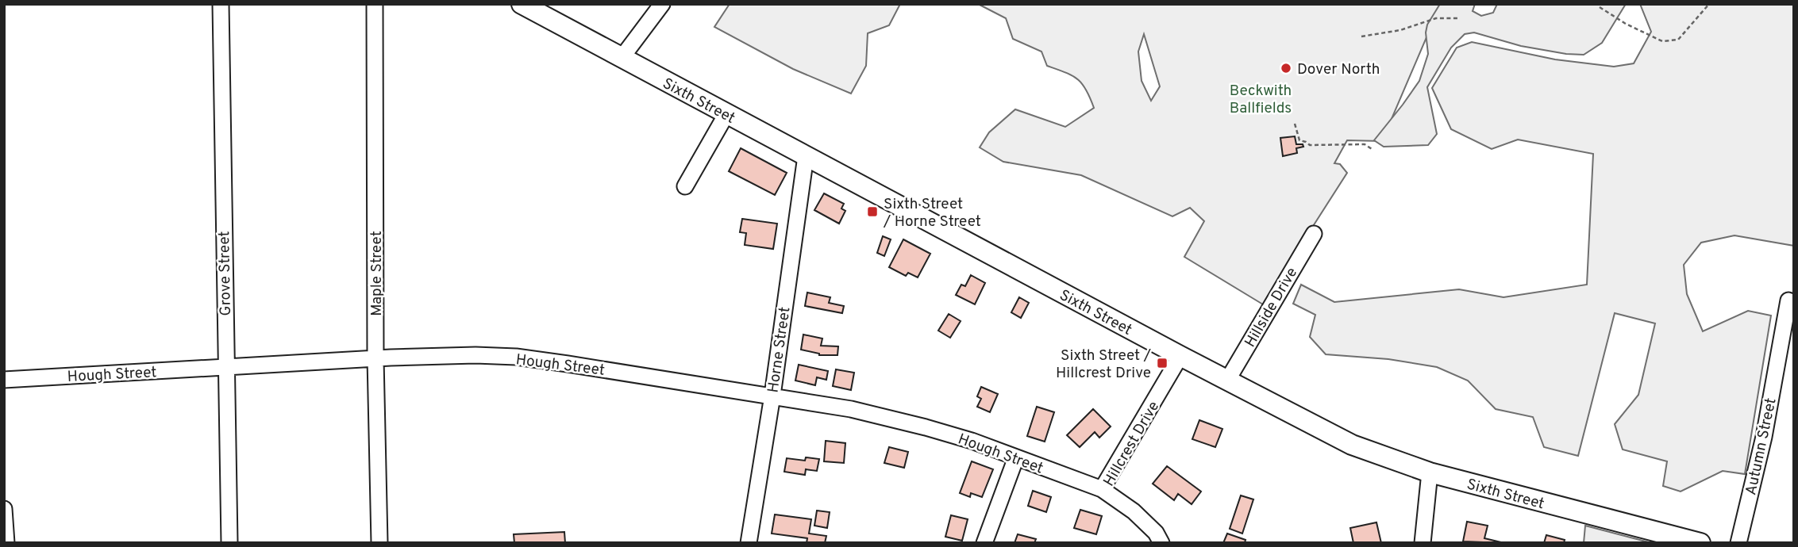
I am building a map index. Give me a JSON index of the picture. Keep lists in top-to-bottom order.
{
  "streets": {
    "main road": ["Sixth Street"],
    "street": [
      "Grove Street",
      "Maple Street",
      "Hillside Drive",
      "Horne Street",
      "Hough Street",
      "Hillcrest Drive",
      "Autumn Street"
    ]
  },
  "crossings": [
    ["Sixth Street", "Hillside Drive"],
    ["Sixth Street", "Horne Street"],
    ["Sixth Street", "Hillcrest Drive"],
    ["Grove Street", "Hough Street"],
    ["Maple Street", "Hough Street"],
    ["Horne Street", "Hough Street"],
    ["Hough Street", "Hillcrest Drive"]
  ],
  "parks": ["Beckwith Ballfields"],
  "places": {
    "other": ["Dover North"],
    "transit": ["Sixth Street / Horne Street", "Sixth Street / Hillcrest Drive"]
  }
}
